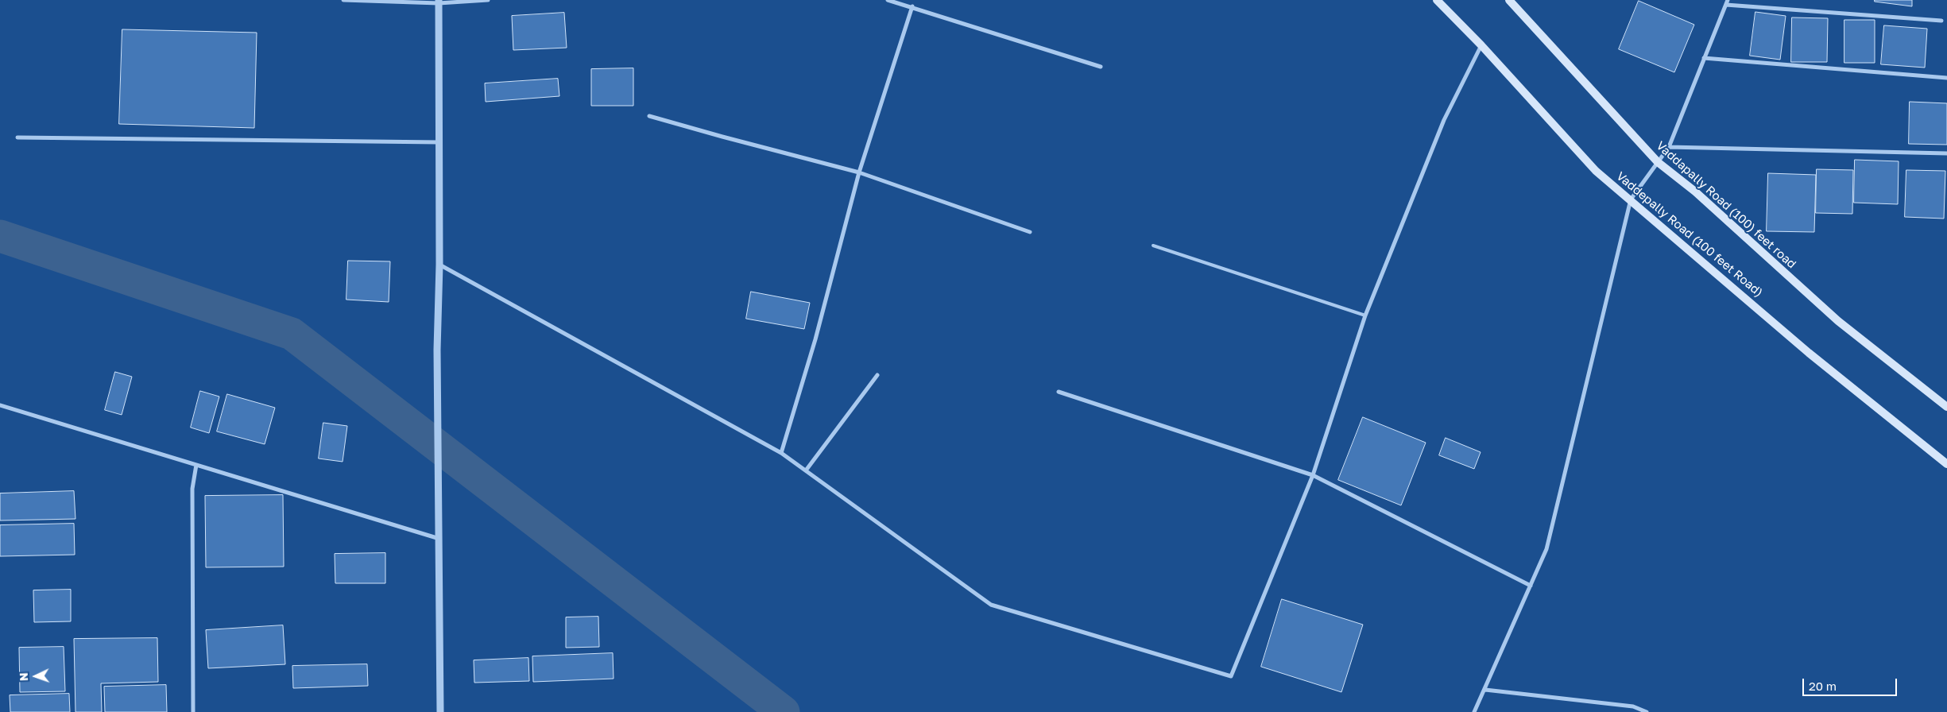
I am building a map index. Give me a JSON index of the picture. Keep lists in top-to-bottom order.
{
  "streets": {
    "main road": ["Vaddapally Road (100) feet road", "Vaddepally Road (100 feet Road)"]
  },
  "scale_bar": "20 m",
  "north": "left"
}
